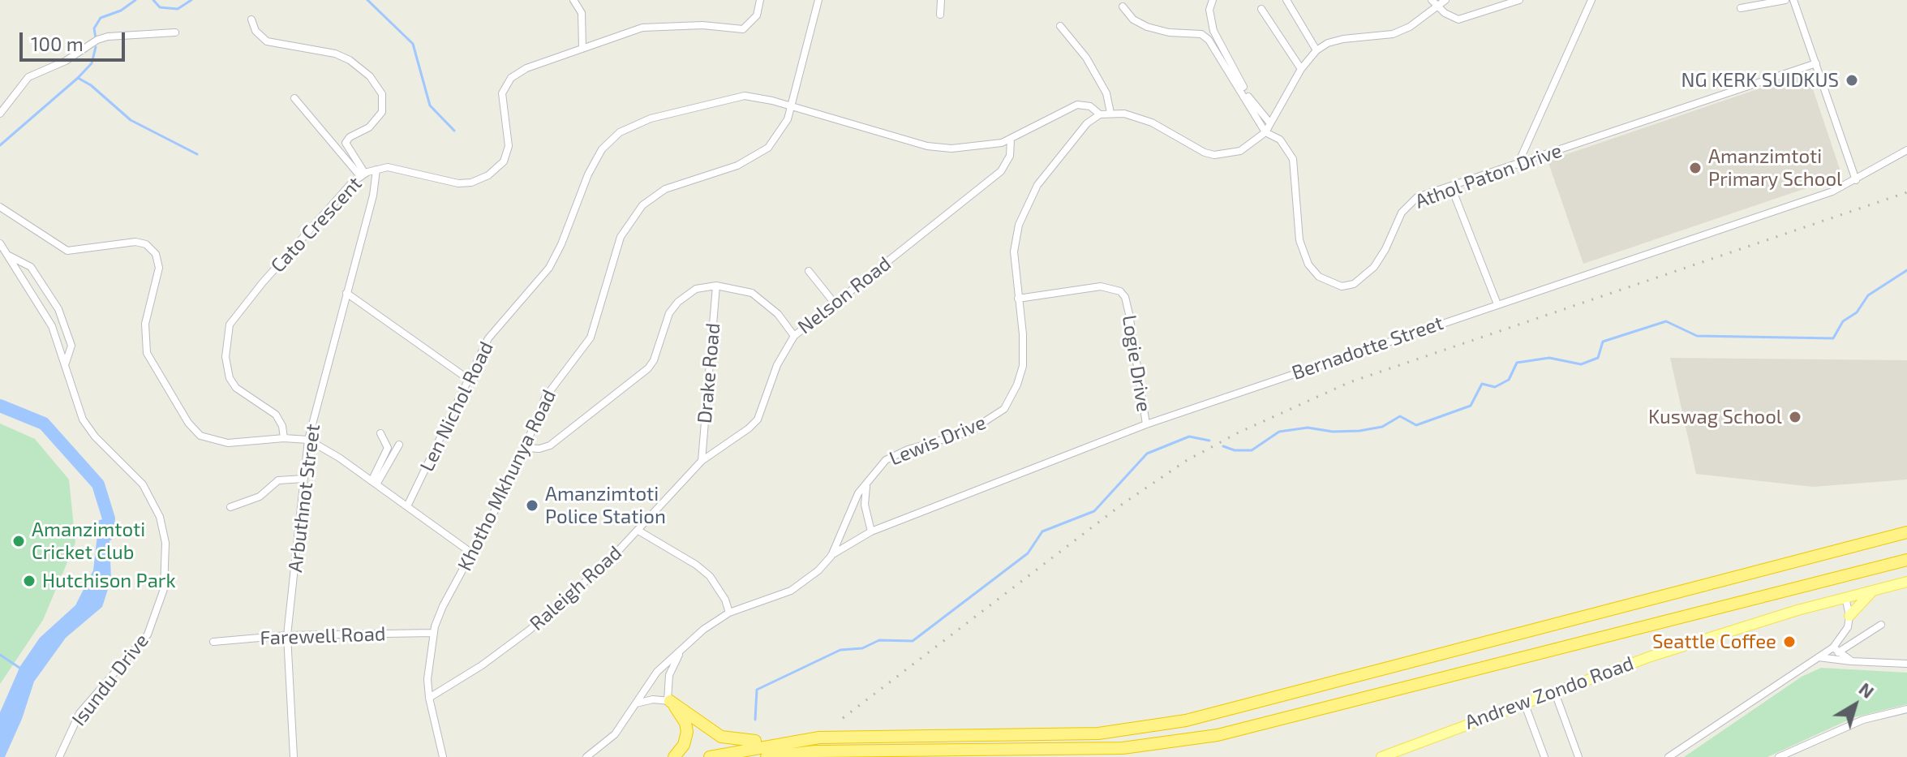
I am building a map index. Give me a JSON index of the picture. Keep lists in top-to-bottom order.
{
  "streets": {
    "main road": ["Andrew Zondo Road"],
    "street": [
      "Athol Paton Drive",
      "Cato Crescent",
      "Nelson Road",
      "Bernadotte Street",
      "Logie Drive",
      "Drake Road",
      "Len Nichol Road",
      "Lewis Drive",
      "Khotho Mkhunya Road",
      "Arbuthnot Street",
      "Raleigh Road",
      "Farewell Road",
      "Isundu Drive"
    ]
  },
  "crossings": [
    ["Cato Crescent", "Arbuthnot Street"],
    ["Nelson Road", "Drake Road"],
    ["Nelson Road", "Len Nichol Road"],
    ["Nelson Road", "Raleigh Road"],
    ["Bernadotte Street", "Logie Drive"],
    ["Bernadotte Street", "Lewis Drive"],
    ["Logie Drive", "Lewis Drive"],
    ["Drake Road", "Raleigh Road"],
    ["Len Nichol Road", "Lewis Drive"],
    ["Len Nichol Road", "Khotho Mkhunya Road"],
    ["Khotho Mkhunya Road", "Raleigh Road"],
    ["Khotho Mkhunya Road", "Farewell Road"],
    ["Arbuthnot Street", "Farewell Road"]
  ],
  "places": [
    "NG KERK SUIDKUS",
    "Amanzimtoti Primary School",
    "Kuswag School",
    "Amanzimtoti Police Station",
    "Amanzimtoti Cricket club",
    "Hutchison Park",
    "Seattle Coffee"
  ],
  "scale_bar": "100 m",
  "north": "top right"
}
